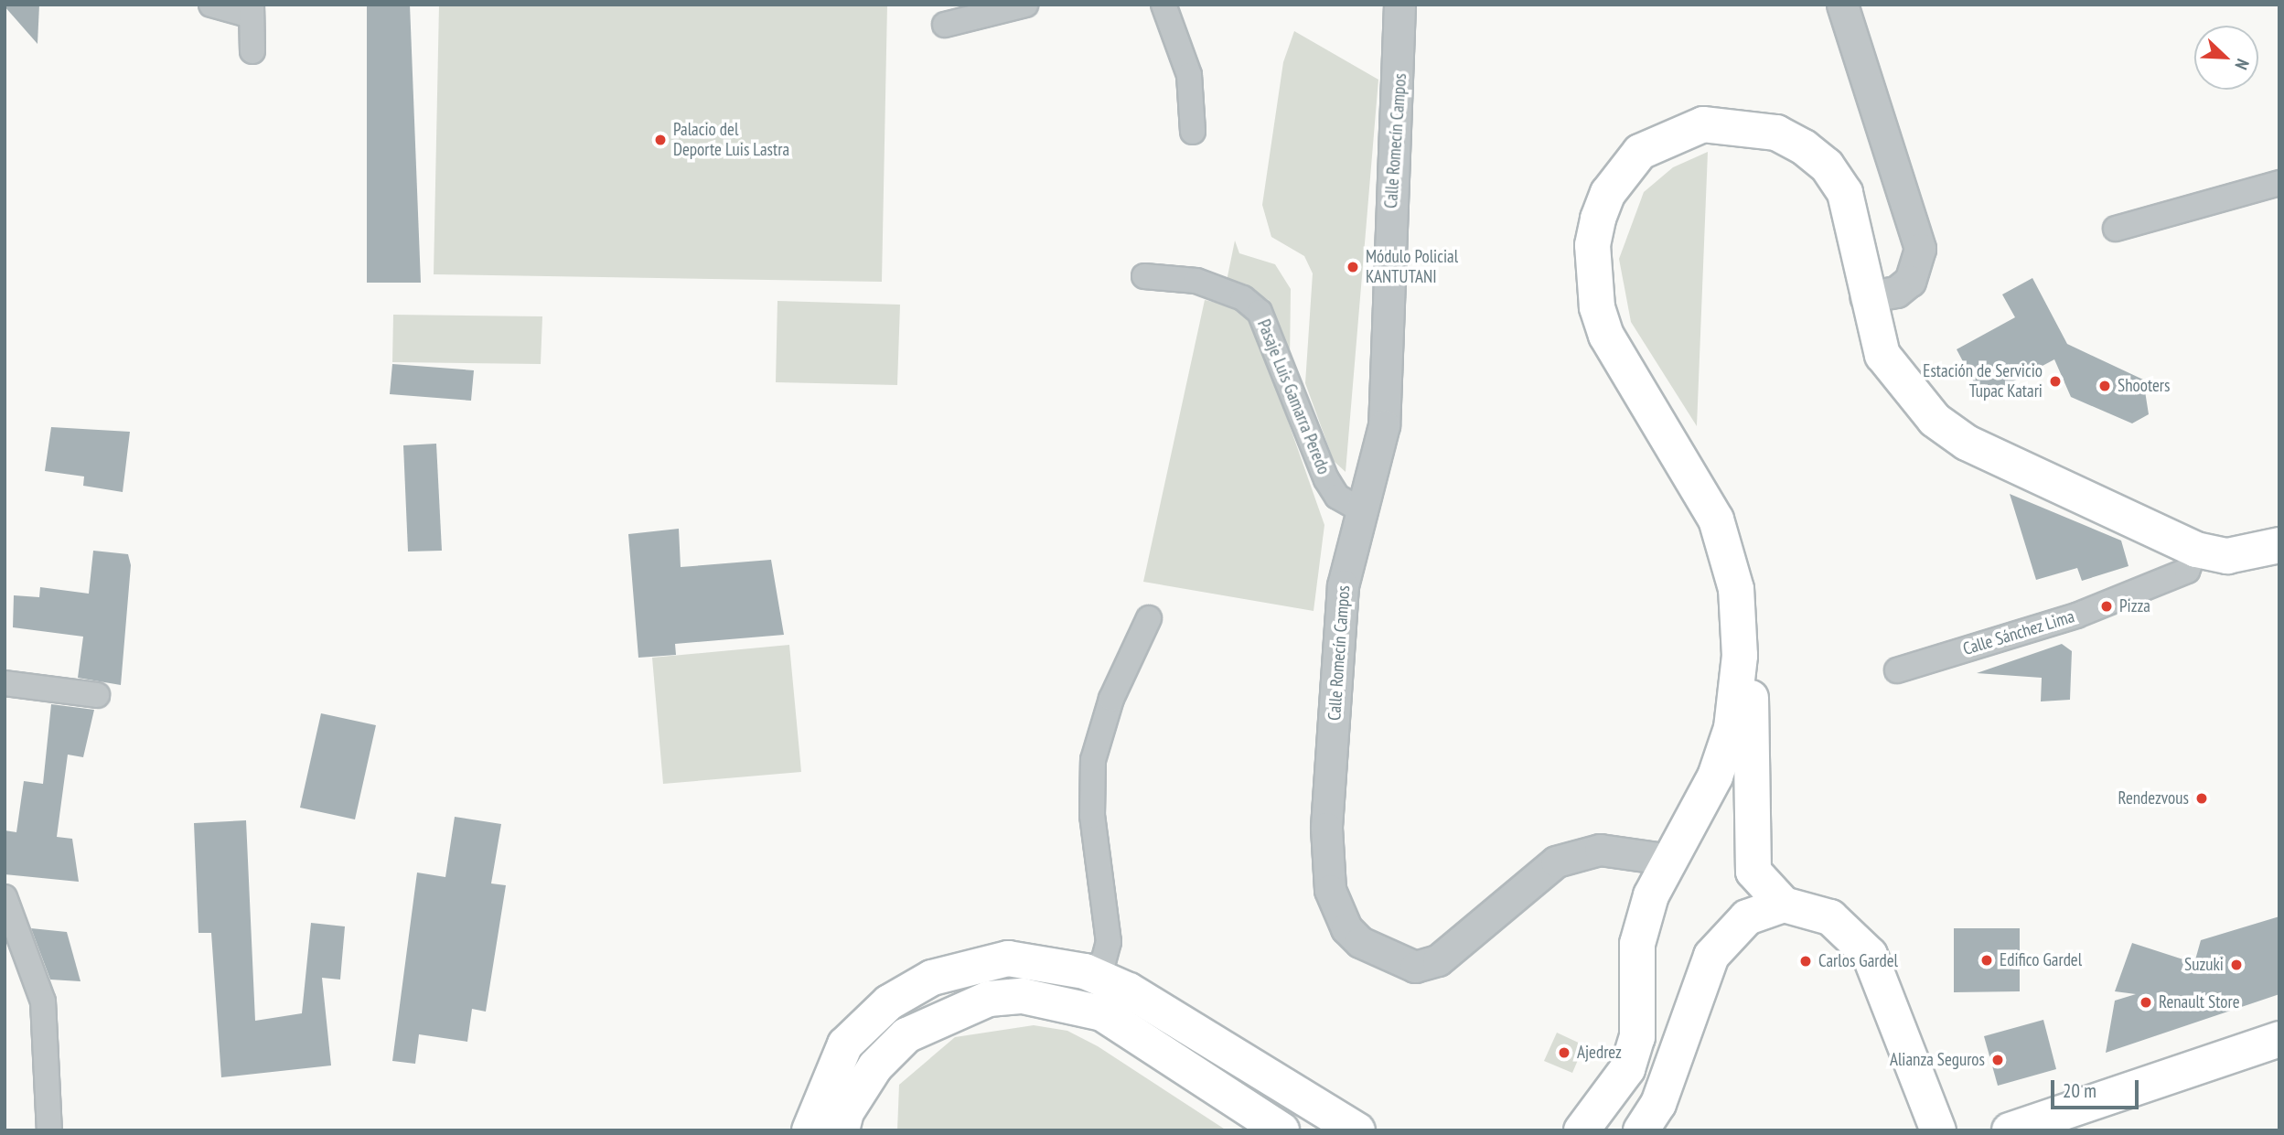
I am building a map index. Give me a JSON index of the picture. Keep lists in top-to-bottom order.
{
  "streets": {
    "street": ["Calle Romecín Campos", "Pasaje Luis Gamarra Peredo", "Calle Sánchez Lima"]
  },
  "crossings": [
    ["Calle Romecín Campos", "Pasaje Luis Gamarra Peredo"]
  ],
  "places": [
    "Palacio del Deporte Luis Lastra",
    "Módulo Policial KANTUTANI",
    "Estación de Servicio Tupac Katari",
    "Shooters",
    "Pizza",
    "Rendezvous",
    "Edifico Gardel",
    "Carlos Gardel",
    "Suzuki",
    "Renault Store",
    "Ajedrez",
    "Alianza Seguros"
  ],
  "scale_bar": "20 m",
  "north": "bottom right"
}
